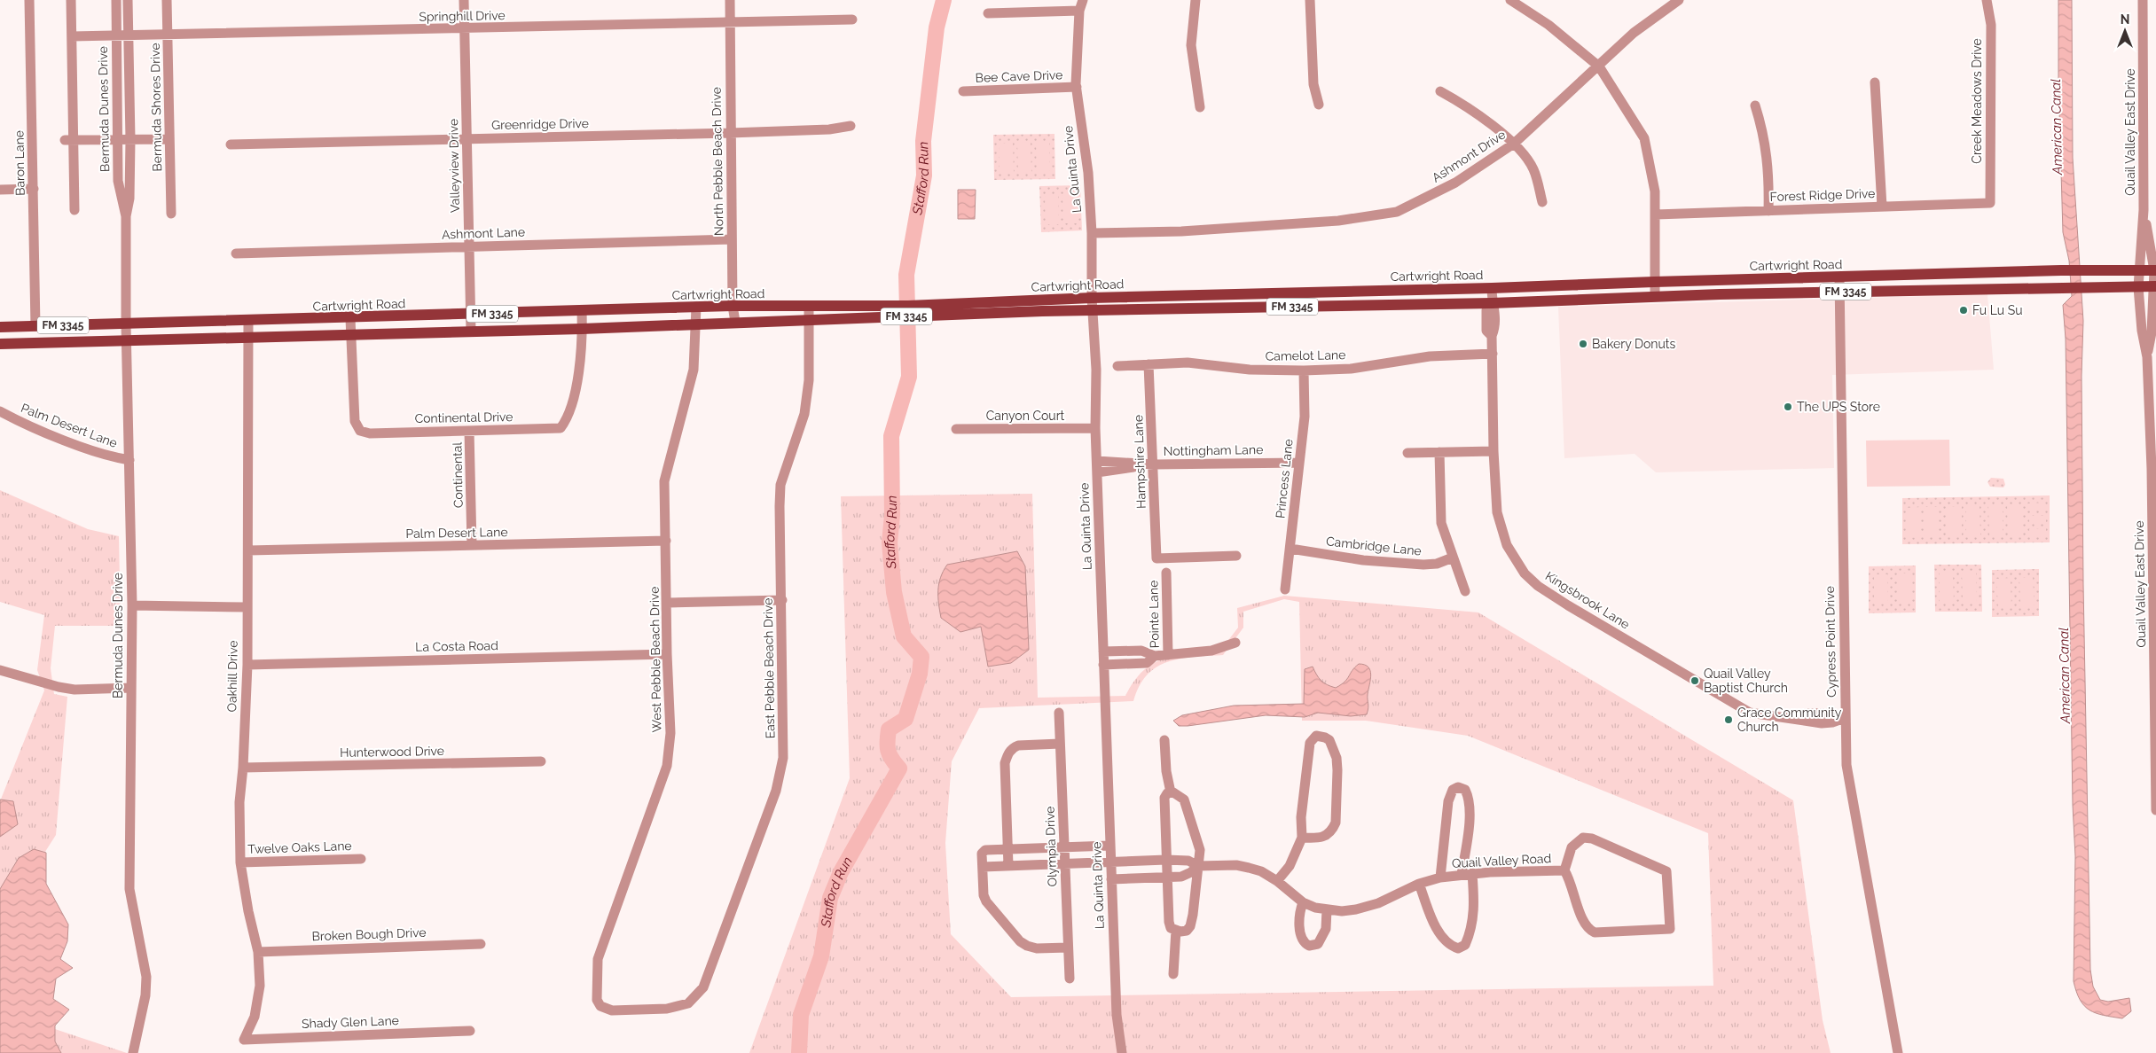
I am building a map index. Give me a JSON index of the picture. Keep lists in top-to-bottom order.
{
  "streets": {
    "main road": ["Cartwright Road", "FM 3345"],
    "street": [
      "Springhill Drive",
      "Bee Cave Drive",
      "Creek Meadows Drive",
      "Bermuda Shores Drive",
      "Bermuda Dunes Drive",
      "Greenridge Drive",
      "Quail Valley East Drive",
      "Ashmont Drive",
      "North Pebble Beach Drive",
      "Baron Lane",
      "Valleyview Drive",
      "La Quinta Drive",
      "Forest Ridge Drive",
      "Ashmont Lane",
      "Camelot Lane",
      "Canyon Court",
      "Continental Drive",
      "Palm Desert Lane",
      "Nottingham Lane",
      "Hampshire Lane",
      "Continental",
      "Princess Lane",
      "Cambridge Lane",
      "Kingsbrook Lane",
      "Pointe Lane",
      "Cypress Point Drive",
      "La Costa Road",
      "West Pebble Beach Drive",
      "East Pebble Beach Drive",
      "Oakhill Drive",
      "Hunterwood Drive",
      "Olympia Drive",
      "Twelve Oaks Lane",
      "Quail Valley Road",
      "Broken Bough Drive",
      "Shady Glen Lane"
    ]
  },
  "crossings": [
    ["Springhill Drive", "Bermuda Shores Drive"],
    ["Springhill Drive", "Bermuda Dunes Drive"],
    ["Springhill Drive", "North Pebble Beach Drive"],
    ["Springhill Drive", "Valleyview Drive"],
    ["Bee Cave Drive", "La Quinta Drive"],
    ["Creek Meadows Drive", "Forest Ridge Drive"],
    ["Bermuda Dunes Drive", "Cartwright Road"],
    ["Bermuda Dunes Drive", "Palm Desert Lane"],
    ["Greenridge Drive", "North Pebble Beach Drive"],
    ["Greenridge Drive", "Valleyview Drive"],
    ["Quail Valley East Drive", "Cartwright Road"],
    ["Ashmont Drive", "La Quinta Drive"],
    ["North Pebble Beach Drive", "Ashmont Lane"],
    ["North Pebble Beach Drive", "Cartwright Road"],
    ["Baron Lane", "Cartwright Road"],
    ["Valleyview Drive", "Ashmont Lane"],
    ["Valleyview Drive", "Cartwright Road"],
    ["La Quinta Drive", "Cartwright Road"],
    ["La Quinta Drive", "Canyon Court"],
    ["La Quinta Drive", "Nottingham Lane"],
    ["Cartwright Road", "Continental Drive"],
    ["Cartwright Road", "Kingsbrook Lane"],
    ["Cartwright Road", "Cypress Point Drive"],
    ["Cartwright Road", "West Pebble Beach Drive"],
    ["Cartwright Road", "East Pebble Beach Drive"],
    ["Cartwright Road", "Oakhill Drive"],
    ["Camelot Lane", "Hampshire Lane"],
    ["Camelot Lane", "Princess Lane"],
    ["Camelot Lane", "Kingsbrook Lane"],
    ["Continental Drive", "Continental"],
    ["Palm Desert Lane", "Continental"],
    ["Palm Desert Lane", "West Pebble Beach Drive"],
    ["Palm Desert Lane", "Oakhill Drive"],
    ["Nottingham Lane", "Hampshire Lane"],
    ["Nottingham Lane", "Princess Lane"],
    ["Princess Lane", "Cambridge Lane"],
    ["Kingsbrook Lane", "Cypress Point Drive"],
    ["La Costa Road", "West Pebble Beach Drive"],
    ["La Costa Road", "Oakhill Drive"],
    ["West Pebble Beach Drive", "East Pebble Beach Drive"],
    ["Oakhill Drive", "Hunterwood Drive"],
    ["Oakhill Drive", "Twelve Oaks Lane"],
    ["Oakhill Drive", "Broken Bough Drive"],
    ["Oakhill Drive", "Shady Glen Lane"]
  ],
  "water": ["American Canal", "Stafford Run"],
  "places": [
    "Fu Lu Su",
    "Bakery Donuts",
    "The UPS Store",
    "Quail Valley Baptist Church",
    "Grace Community Church"
  ],
  "north": "top"
}
